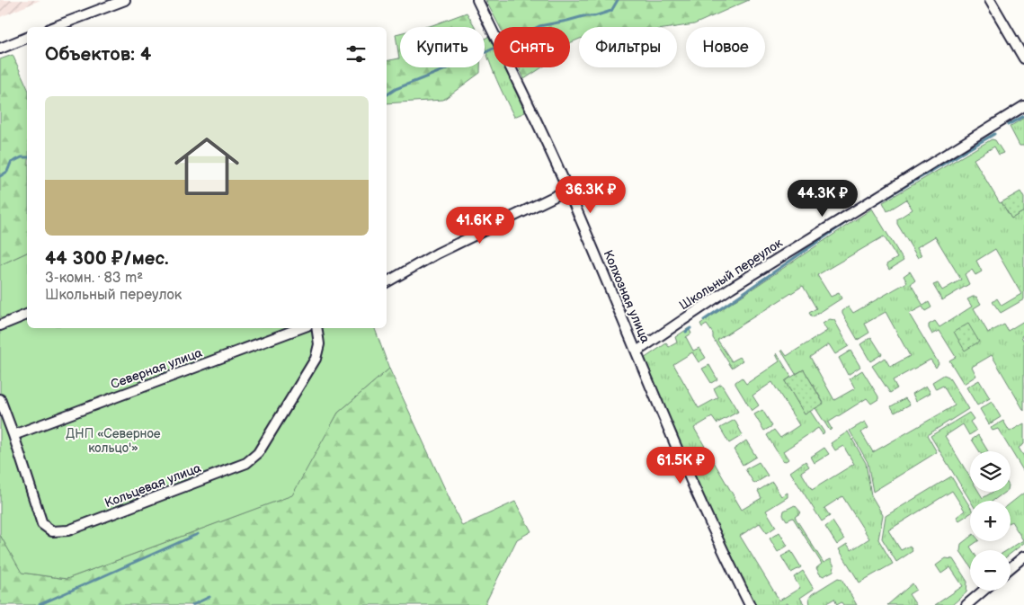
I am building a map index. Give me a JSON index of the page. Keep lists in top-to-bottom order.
{
  "streets": {
    "street": [
      "Школьный переулок",
      "Колхозная улица",
      "Северная улица",
      "Кольцевая улица"
    ]
  },
  "crossings": [
    ["Школьный переулок", "Колхозная улица"],
    ["Северная улица", "Кольцевая улица"]
  ],
  "parks": ["ДНП «Северное кольцо'»"],
  "page": {
    "chip": [
      "Купить",
      "Снять",
      "Фильтры",
      "Новое"
    ],
    "heading": "Объектов: 4",
    "list": [
      {
        "name": "44 300 ₽/мес.",
        "note": "3-комн. · 83 m² · Школьный переулок"
      }
    ],
    "price": [
      "36.3K ₽",
      "44.3K ₽",
      "41.6K ₽",
      "61.5K ₽"
    ],
    "map_buttons": ["+", "−"]
  }
}
